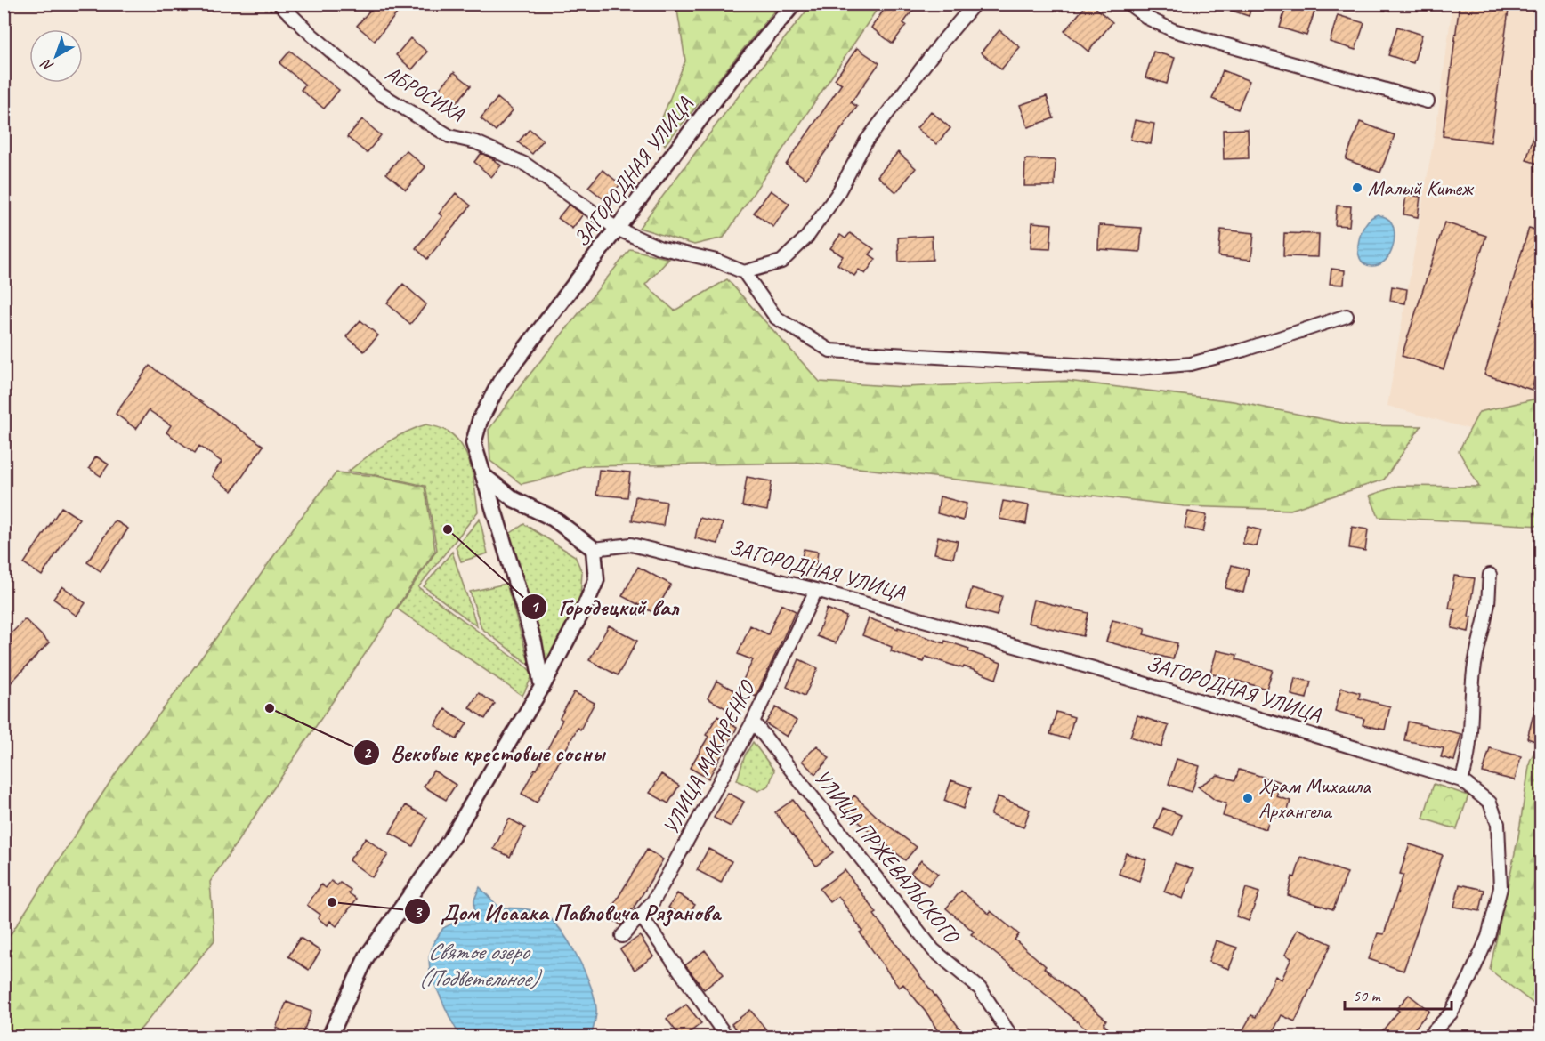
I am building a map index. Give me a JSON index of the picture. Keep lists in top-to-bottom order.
{
  "streets": {
    "street": [
      "АБРОСИХА",
      "ЗАГОРОДНАЯ УЛИЦА",
      "УЛИЦА МАКАРЕНКО",
      "УЛИЦА ПРЖЕВАЛЬСКОГО"
    ]
  },
  "crossings": [
    ["АБРОСИХА", "ЗАГОРОДНАЯ УЛИЦА"],
    ["ЗАГОРОДНАЯ УЛИЦА", "УЛИЦА МАКАРЕНКО"],
    ["УЛИЦА МАКАРЕНКО", "УЛИЦА ПРЖЕВАЛЬСКОГО"]
  ],
  "water": ["Святое озеро (Подветельное)"],
  "places": [
    "Малый Китеж",
    "Городецкий вал",
    "Вековые крестовые сосны",
    "Храм Михаила Архангела",
    "Дом Исаака Павловича Рязанова"
  ],
  "scale_bar": "50 m",
  "north": "bottom left"
}
